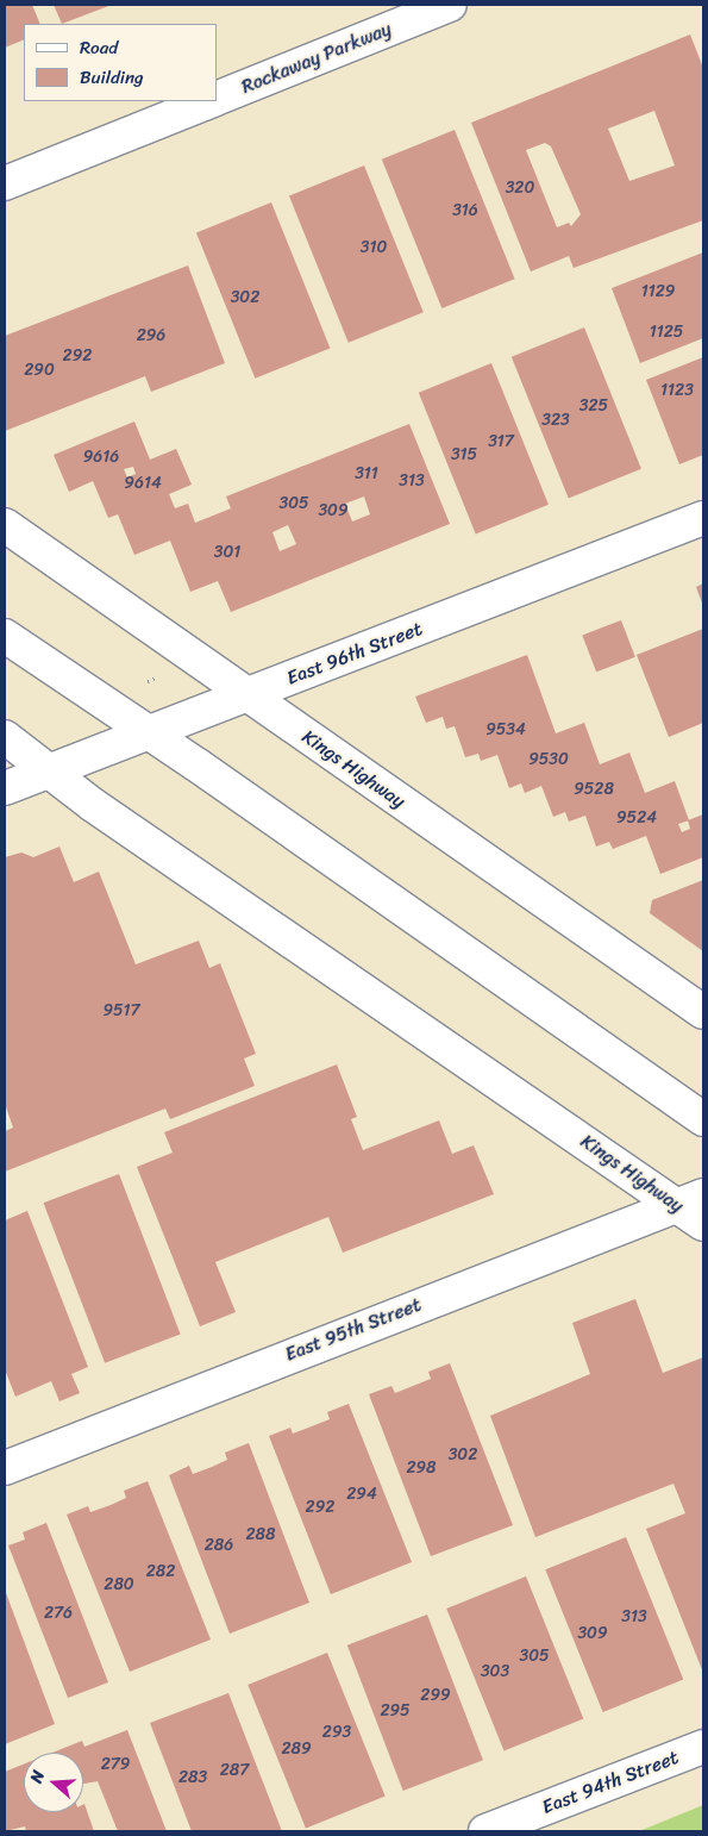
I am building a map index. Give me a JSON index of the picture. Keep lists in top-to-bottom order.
{
  "streets": {
    "street": [
      "Rockaway Parkway",
      "East 96th Street",
      "Kings Highway",
      "East 95th Street",
      "East 94th Street"
    ]
  },
  "crossings": [
    ["East 96th Street", "Kings Highway"],
    ["Kings Highway", "East 95th Street"]
  ],
  "house_numbers": [
    "320",
    "316",
    "310",
    "1129",
    "302",
    "1125",
    "296",
    "292",
    "290",
    "1123",
    "325",
    "323",
    "317",
    "315",
    "9616",
    "311",
    "313",
    "9614",
    "305",
    "309",
    "301",
    "9534",
    "9530",
    "9528",
    "9524",
    "9517",
    "302",
    "298",
    "294",
    "292",
    "288",
    "286",
    "282",
    "280",
    "276",
    "313",
    "309",
    "305",
    "303",
    "299",
    "295",
    "293",
    "289",
    "279",
    "287",
    "283"
  ],
  "legend": ["Road", "Building"],
  "north": "left"
}
